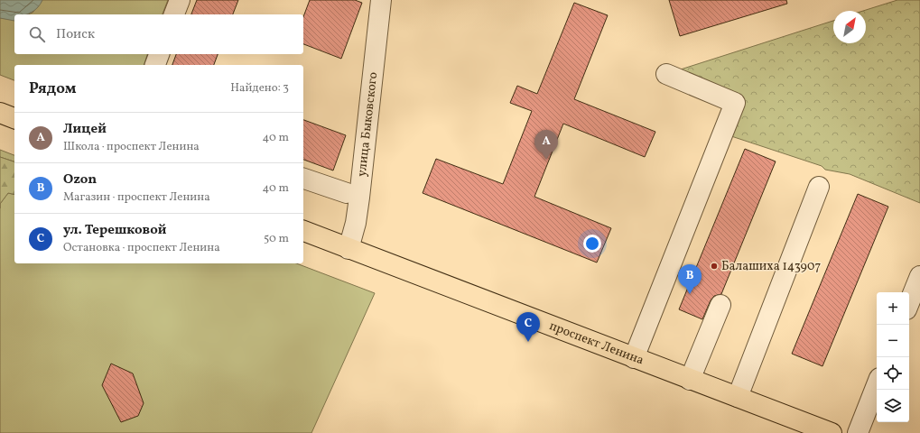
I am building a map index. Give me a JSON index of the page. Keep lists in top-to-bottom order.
{
  "streets": {
    "main road": ["проспект Ленина"],
    "street": ["улица Быковского"]
  },
  "crossings": [
    ["улица Быковского", "проспект Ленина"]
  ],
  "places": ["Балашиха 143907"],
  "north": "top right",
  "page": {
    "search": "Поиск",
    "heading": ["Рядом", "Найдено: 3"],
    "list": [
      {
        "mark": "A",
        "name": "Лицей",
        "note": "Школа · проспект Ленина",
        "value": "40 m"
      },
      {
        "mark": "B",
        "name": "Ozon",
        "note": "Магазин · проспект Ленина",
        "value": "40 m"
      },
      {
        "mark": "C",
        "name": "ул. Терешковой",
        "note": "Остановка · проспект Ленина",
        "value": "50 m"
      }
    ],
    "pins": ["A", "B", "C"],
    "map_buttons": ["+", "−"]
  }
}
